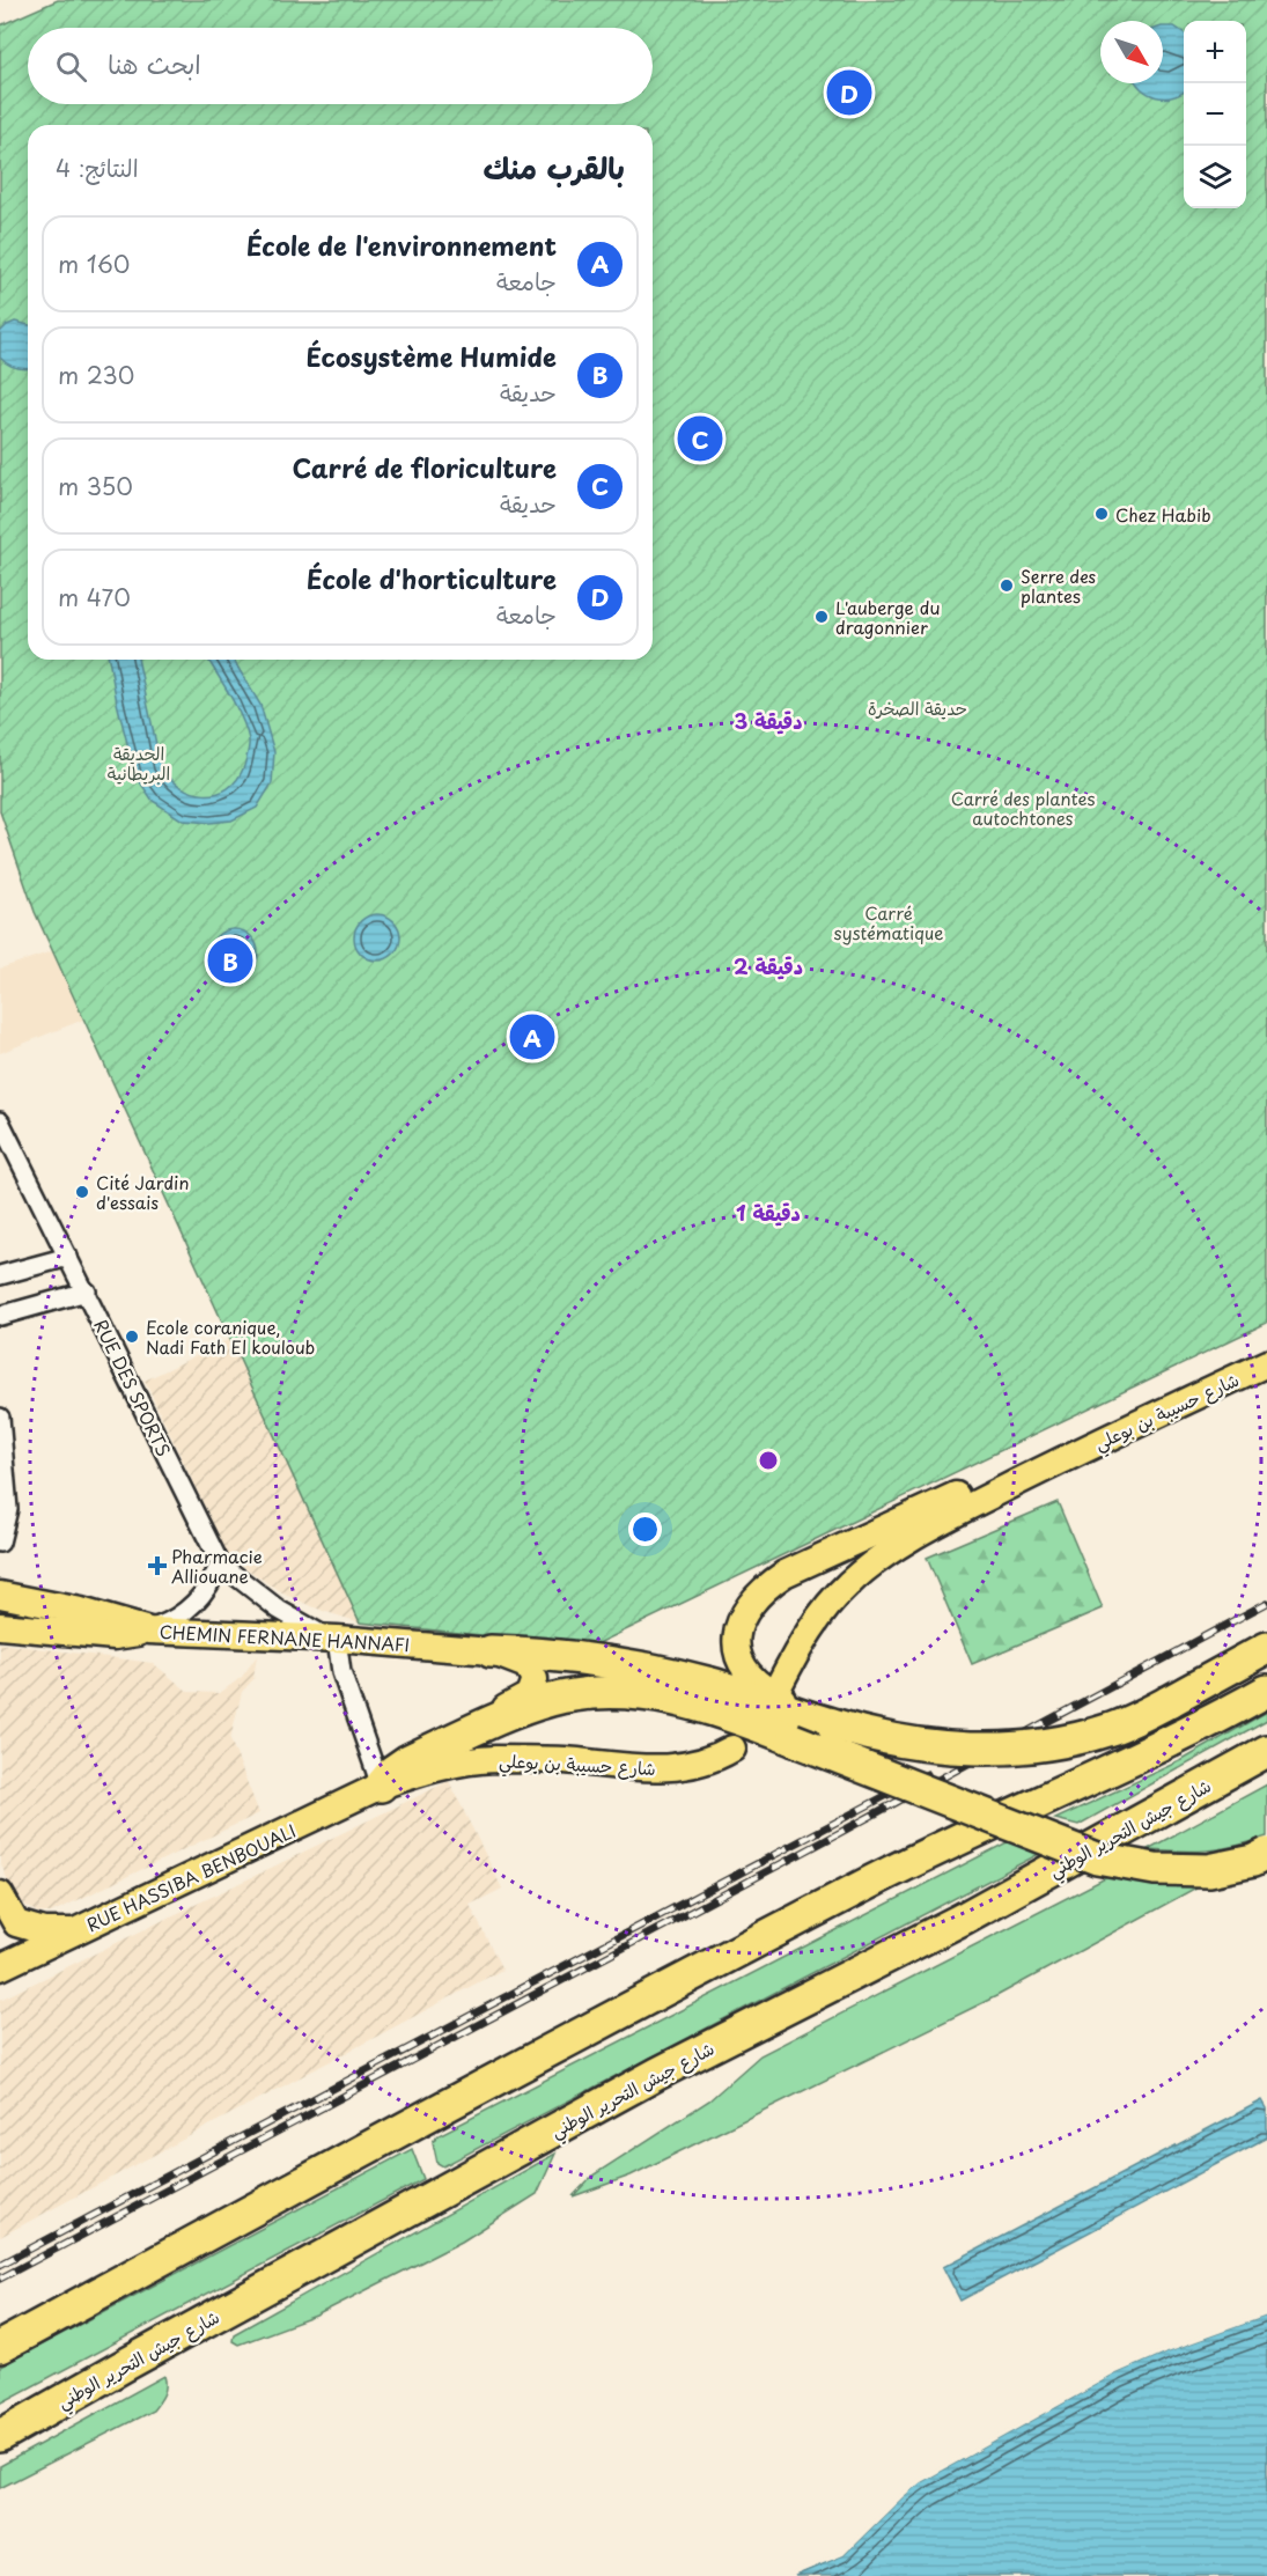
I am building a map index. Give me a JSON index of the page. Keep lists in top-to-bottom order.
{
  "streets": {
    "highway": ["شارع جيش التحرير الوطني"],
    "main road": ["شارع حسيبة بن بوعلي", "CHEMIN FERNANE HANNAFI", "RUE HASSIBA BENBOUALI"],
    "street": ["RUE DES SPORTS"]
  },
  "crossings": [
    ["شارع حسيبة بن بوعلي", "RUE HASSIBA BENBOUALI"]
  ],
  "parks": [
    "حديقة الصخرة",
    "الحديقة البريطانية",
    "Carré des plantes autochtones",
    "Carré systématique"
  ],
  "places": {
    "other": [
      "Chez Habib",
      "Serre des plantes",
      "L'auberge du dragonnier",
      "Cité Jardin d'essais",
      "Ecole coranique, Nadi Fath El kouloub"
    ],
    "health": ["Pharmacie Alliouane"]
  },
  "north": "bottom right",
  "page": {
    "map_buttons": ["+", "−"],
    "search": "ابحث هنا",
    "pins": [
      "D",
      "C",
      "B",
      "A"
    ],
    "heading": ["بالقرب منك", "النتائج: 4"],
    "list": [
      {
        "mark": "A",
        "name": "École de l'environnement",
        "note": "جامعة",
        "value": "160 m"
      },
      {
        "mark": "B",
        "name": "Écosystème Humide",
        "note": "حديقة",
        "value": "230 m"
      },
      {
        "mark": "C",
        "name": "Carré de floriculture",
        "note": "حديقة",
        "value": "350 m"
      },
      {
        "mark": "D",
        "name": "École d'horticulture",
        "note": "جامعة",
        "value": "470 m"
      }
    ]
  },
  "rings": ["3 دقيقة", "2 دقيقة", "1 دقيقة"]
}
